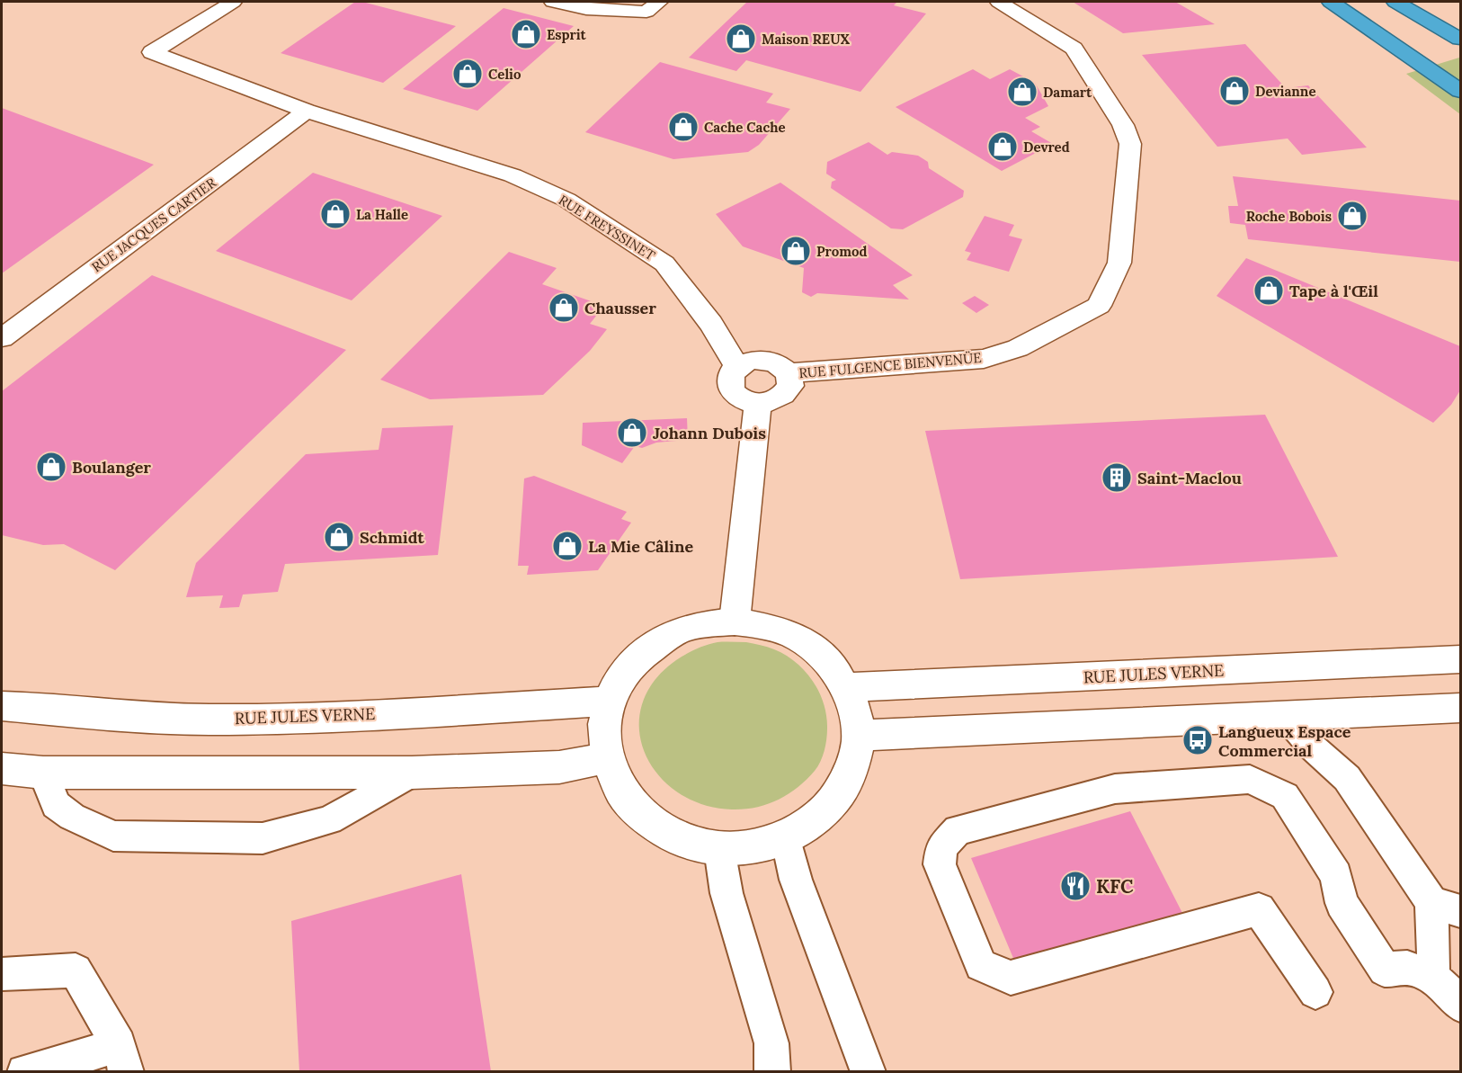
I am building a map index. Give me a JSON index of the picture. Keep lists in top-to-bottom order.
{
  "streets": {
    "street": [
      "RUE JACQUES CARTIER",
      "RUE FREYSSINET",
      "RUE FULGENCE BIENVENÜE",
      "RUE JULES VERNE"
    ]
  },
  "crossings": [
    ["RUE JACQUES CARTIER", "RUE FREYSSINET"],
    ["RUE FREYSSINET", "RUE FULGENCE BIENVENÜE"]
  ],
  "places": {
    "shop": [
      "Esprit",
      "Maison REUX",
      "Celio",
      "Devianne",
      "Damart",
      "Cache Cache",
      "Devred",
      "La Halle",
      "Roche Bobois",
      "Promod",
      "Tape à l'Œil",
      "Chausser",
      "Johann Dubois",
      "Boulanger",
      "Schmidt",
      "La Mie Câline"
    ],
    "building": ["Saint-Maclou"],
    "bus stop": ["Langueux Espace Commercial"],
    "restaurant": ["KFC"]
  }
}
